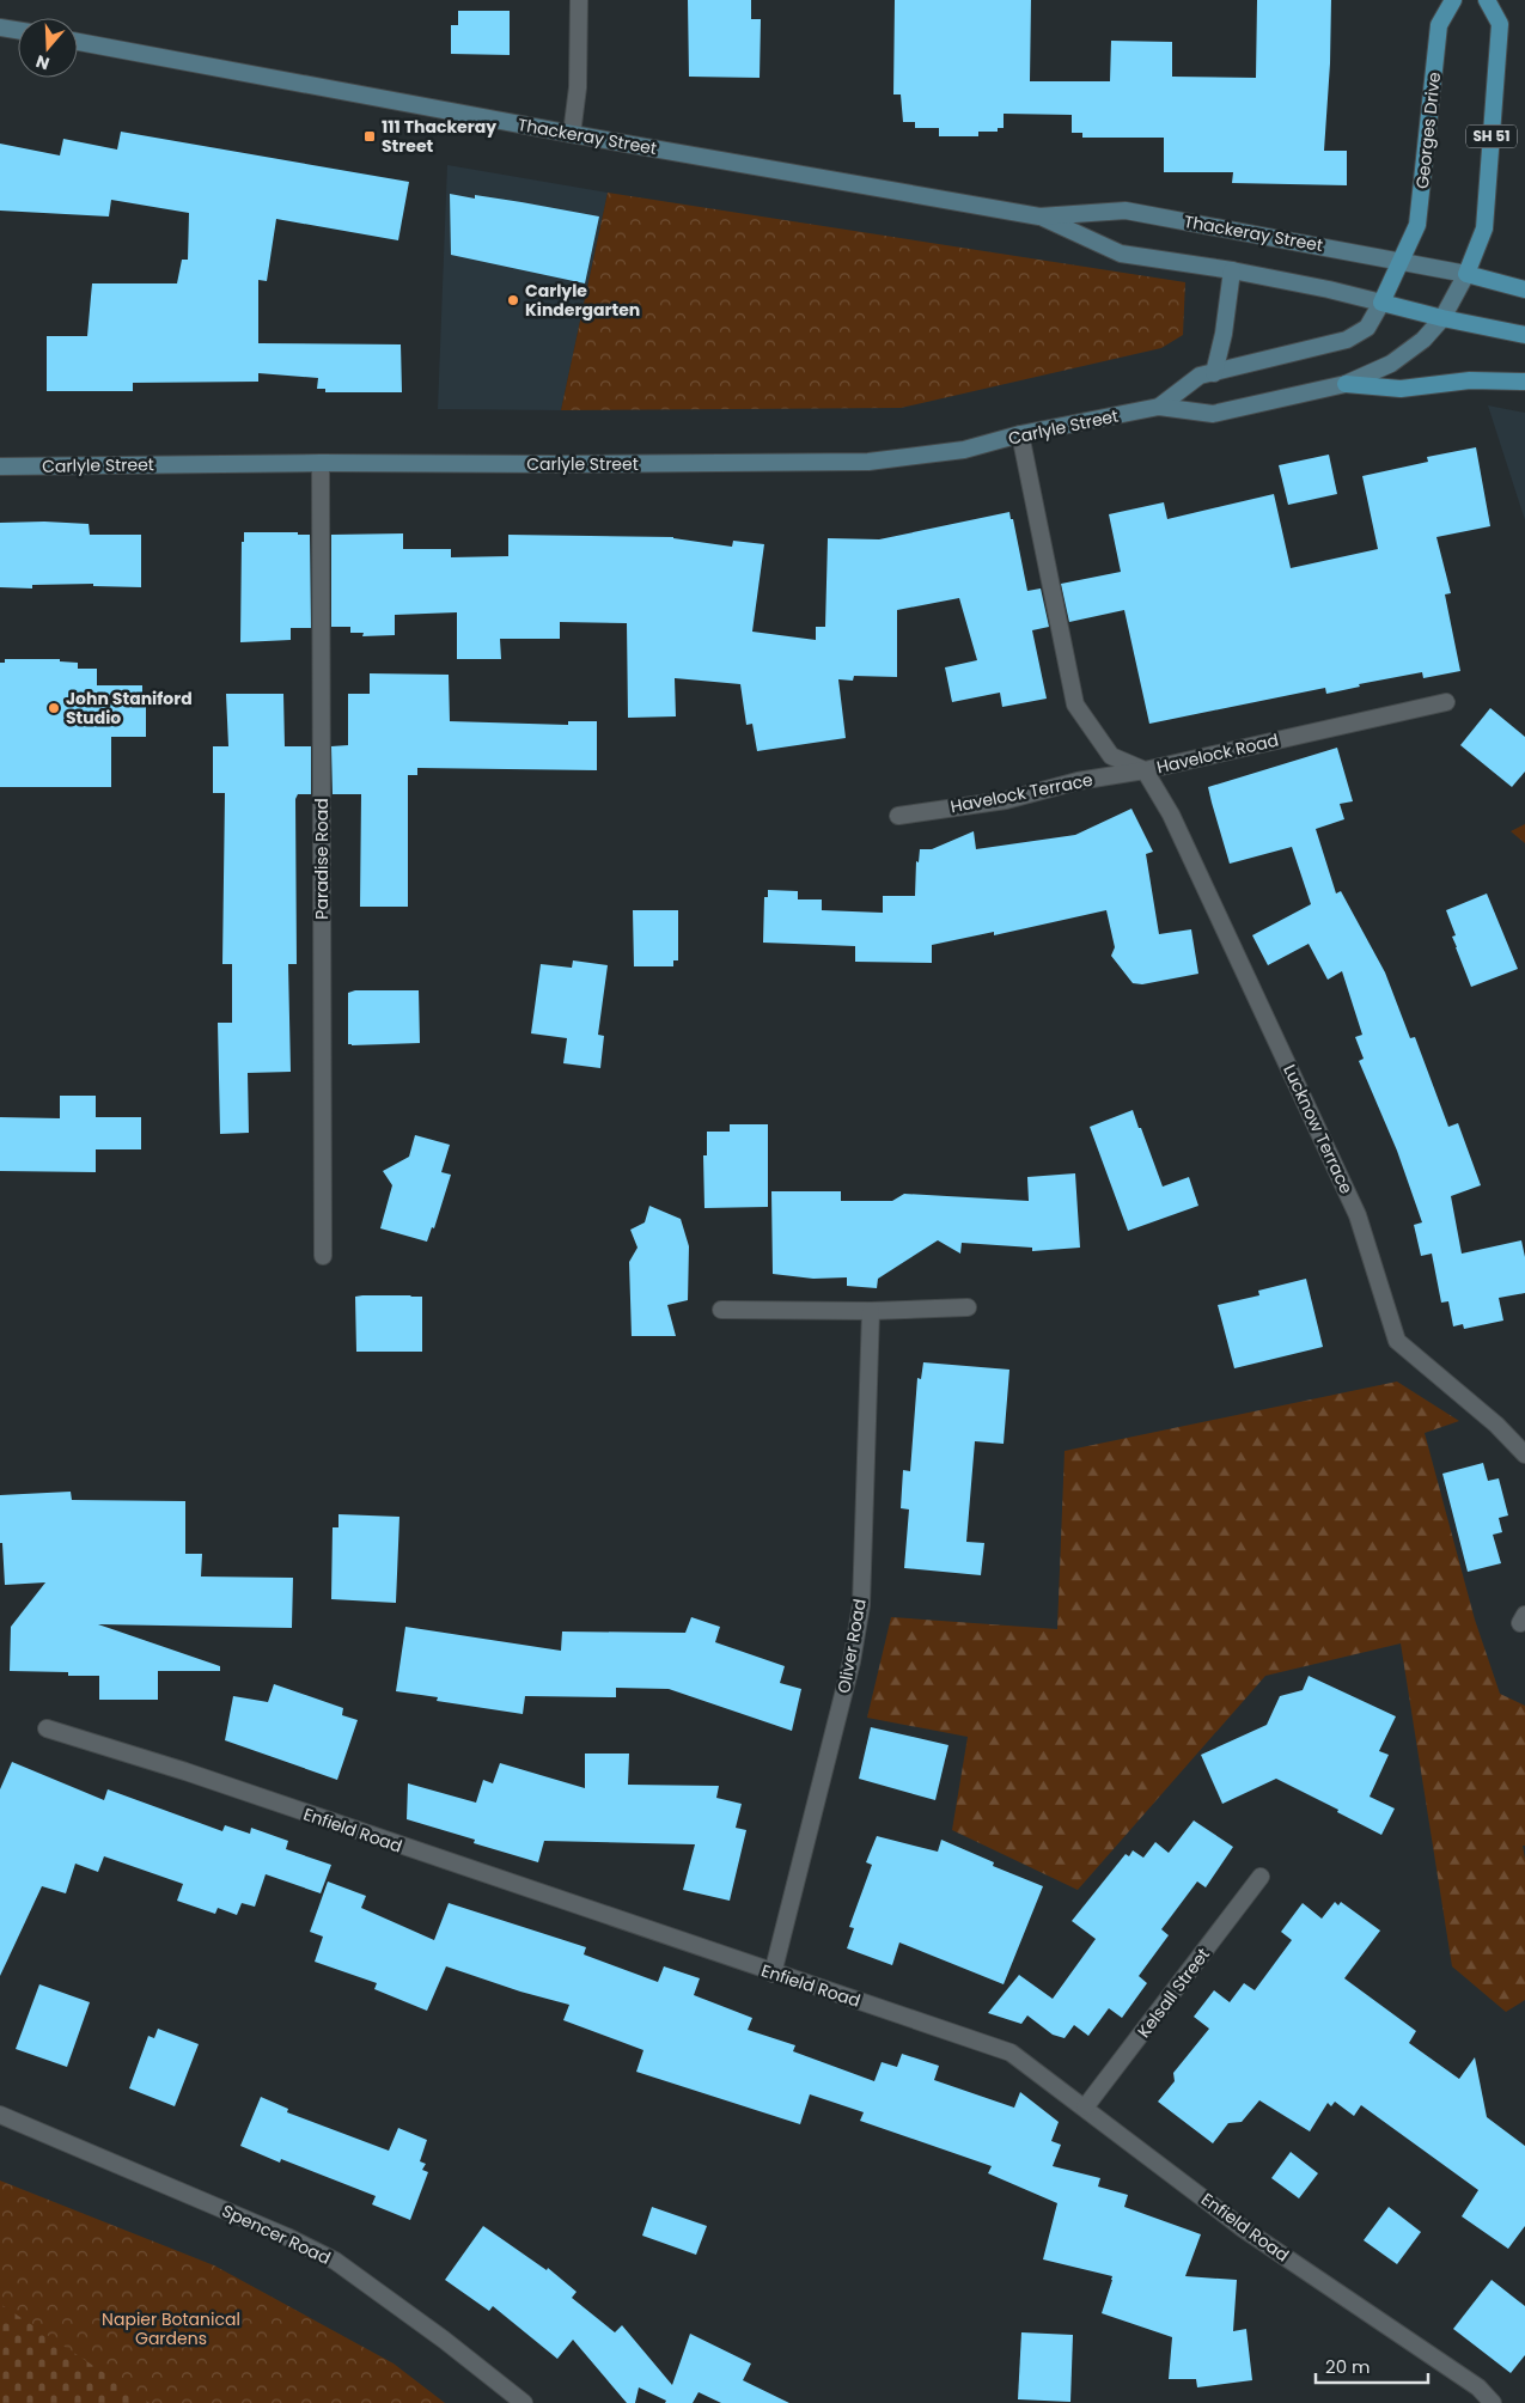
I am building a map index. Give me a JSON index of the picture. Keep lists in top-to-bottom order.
{
  "streets": {
    "main road": [
      "Georges Drive",
      "Thackeray Street",
      "SH 51",
      "Carlyle Street"
    ],
    "street": [
      "Havelock Road",
      "Havelock Terrace",
      "Paradise Road",
      "Lucknow Terrace",
      "Oliver Road",
      "Enfield Road",
      "Kelsall Street",
      "Spencer Road"
    ]
  },
  "crossings": [
    ["Georges Drive", "Thackeray Street"],
    ["Georges Drive", "Carlyle Street"],
    ["Thackeray Street", "SH 51"],
    ["Thackeray Street", "Carlyle Street"],
    ["Carlyle Street", "Havelock Road"],
    ["Carlyle Street", "Paradise Road"],
    ["Havelock Road", "Havelock Terrace"],
    ["Havelock Road", "Lucknow Terrace"],
    ["Havelock Terrace", "Lucknow Terrace"],
    ["Oliver Road", "Enfield Road"],
    ["Enfield Road", "Kelsall Street"]
  ],
  "parks": ["Napier Botanical Gardens"],
  "places": {
    "transit": ["111 Thackeray Street"],
    "other": ["Carlyle Kindergarten", "John Staniford Studio"]
  },
  "scale_bar": "20 m",
  "north": "bottom"
}
